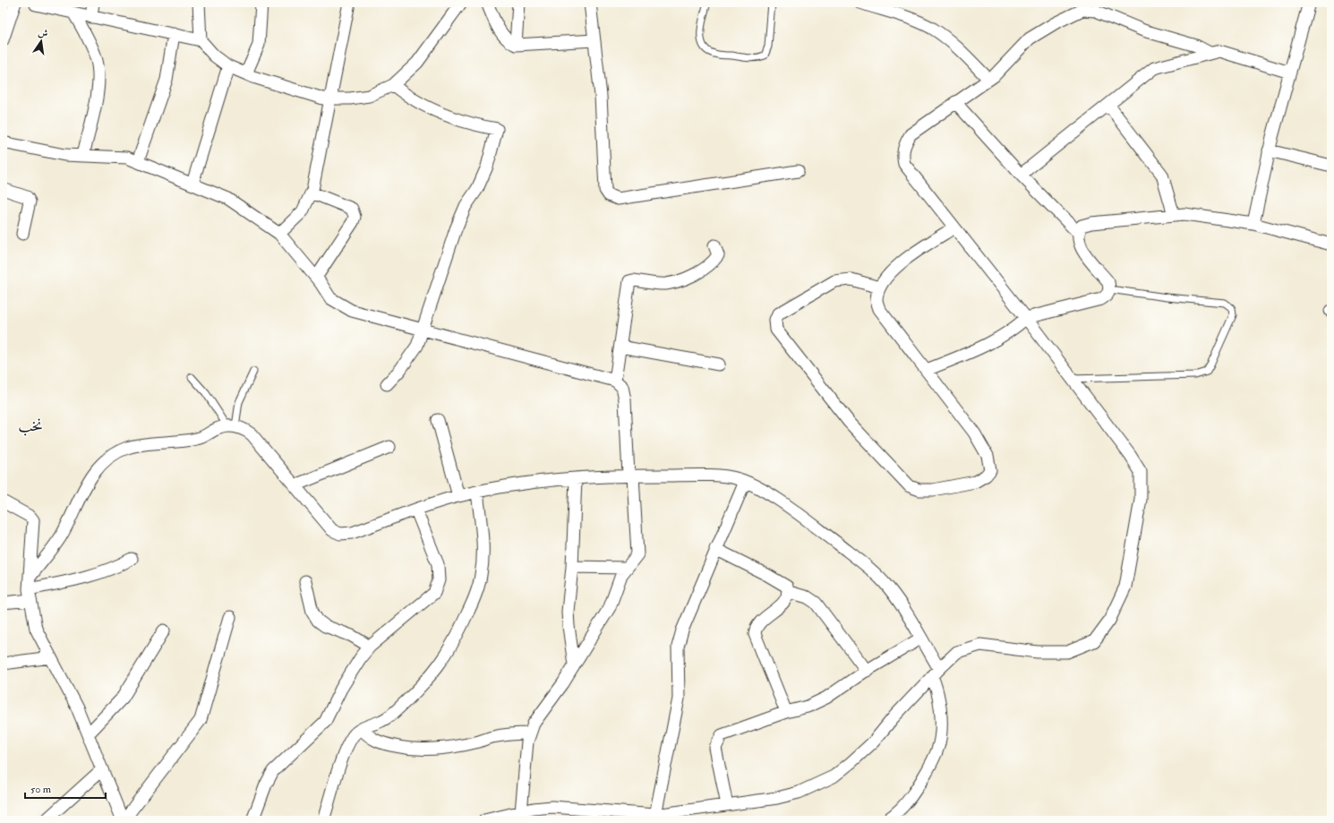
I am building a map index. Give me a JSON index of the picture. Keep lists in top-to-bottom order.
{
  "districts": ["نخب"],
  "scale_bar": "50 m",
  "north": "top"
}
